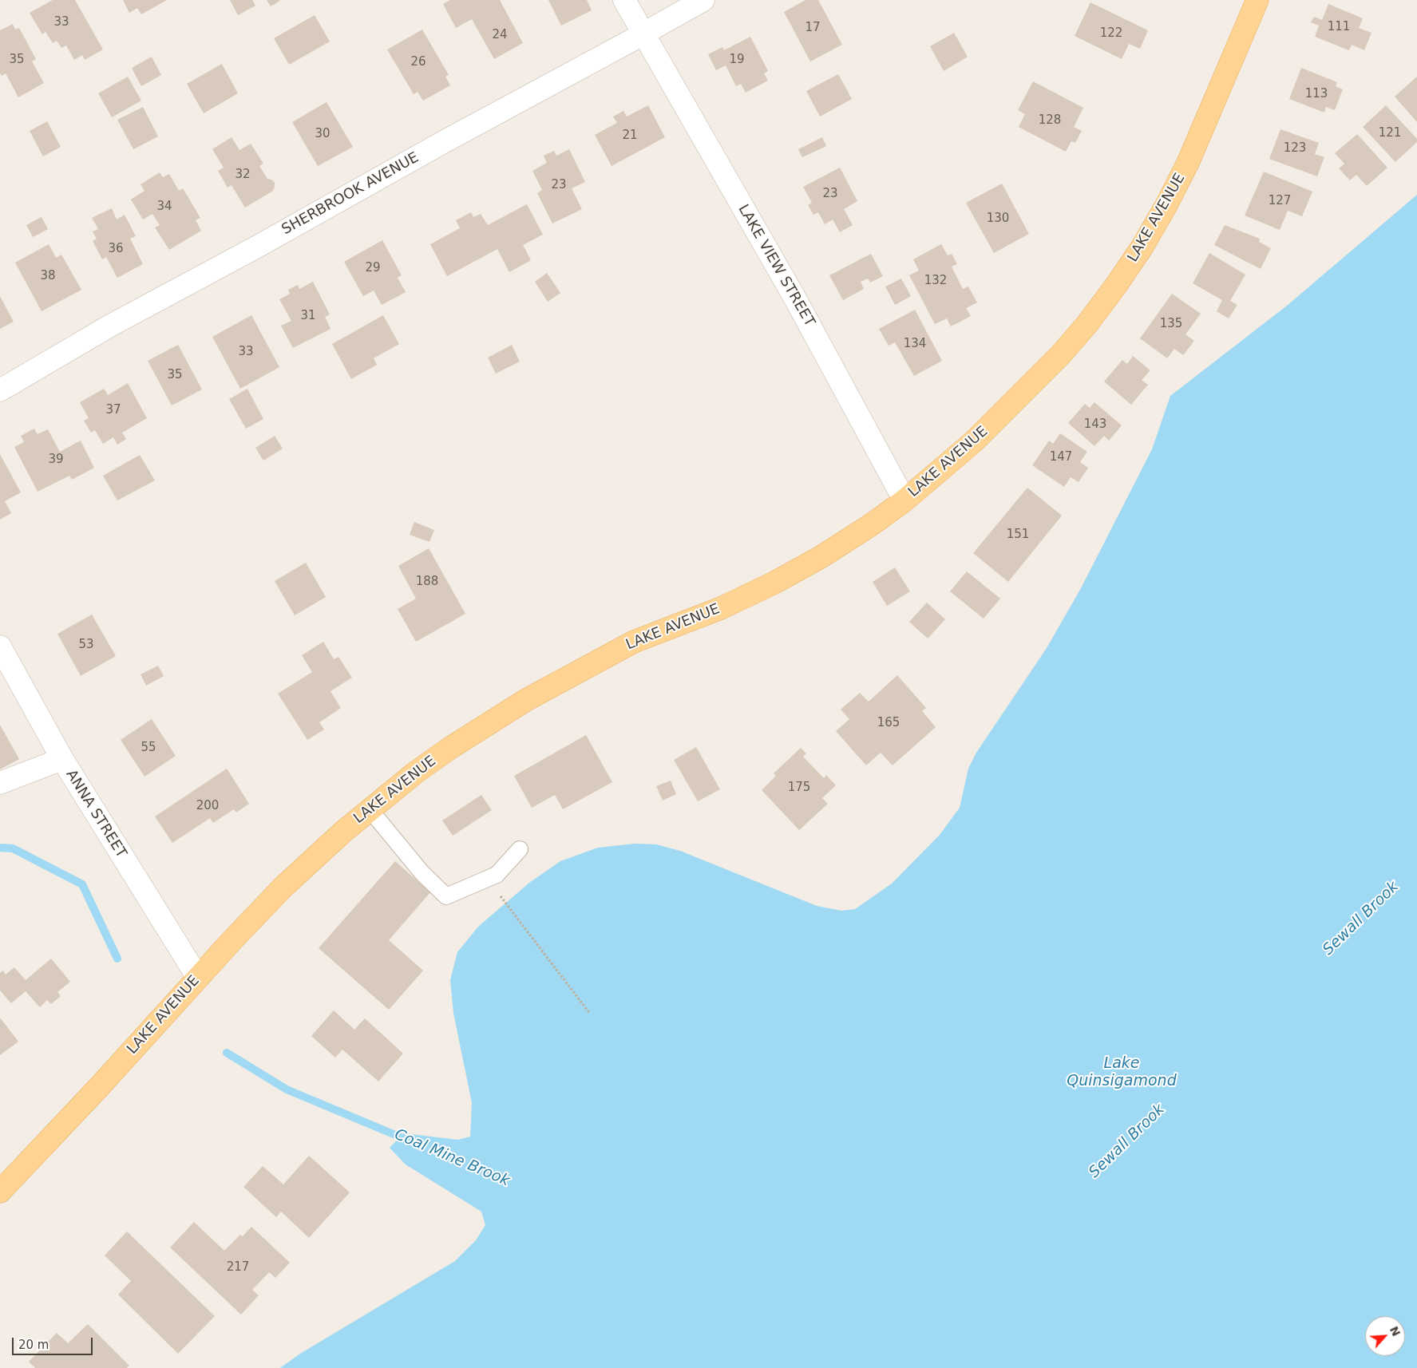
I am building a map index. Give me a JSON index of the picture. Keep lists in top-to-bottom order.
{
  "streets": {
    "main road": ["LAKE AVENUE"],
    "street": ["SHERBROOK AVENUE", "LAKE VIEW STREET", "ANNA STREET"]
  },
  "crossings": [
    ["SHERBROOK AVENUE", "LAKE VIEW STREET"],
    ["LAKE AVENUE", "LAKE VIEW STREET"],
    ["LAKE AVENUE", "ANNA STREET"]
  ],
  "water": ["Sewall Brook", "Lake Quinsigamond", "Coal Mine Brook"],
  "house_numbers": [
    "33",
    "111",
    "17",
    "122",
    "24",
    "35",
    "19",
    "26",
    "113",
    "128",
    "121",
    "30",
    "21",
    "123",
    "32",
    "23",
    "23",
    "127",
    "34",
    "130",
    "36",
    "29",
    "38",
    "132",
    "31",
    "135",
    "134",
    "33",
    "35",
    "37",
    "143",
    "147",
    "39",
    "151",
    "188",
    "53",
    "165",
    "55",
    "175",
    "200",
    "217"
  ],
  "scale_bar": "20 m",
  "north": "top right"
}
